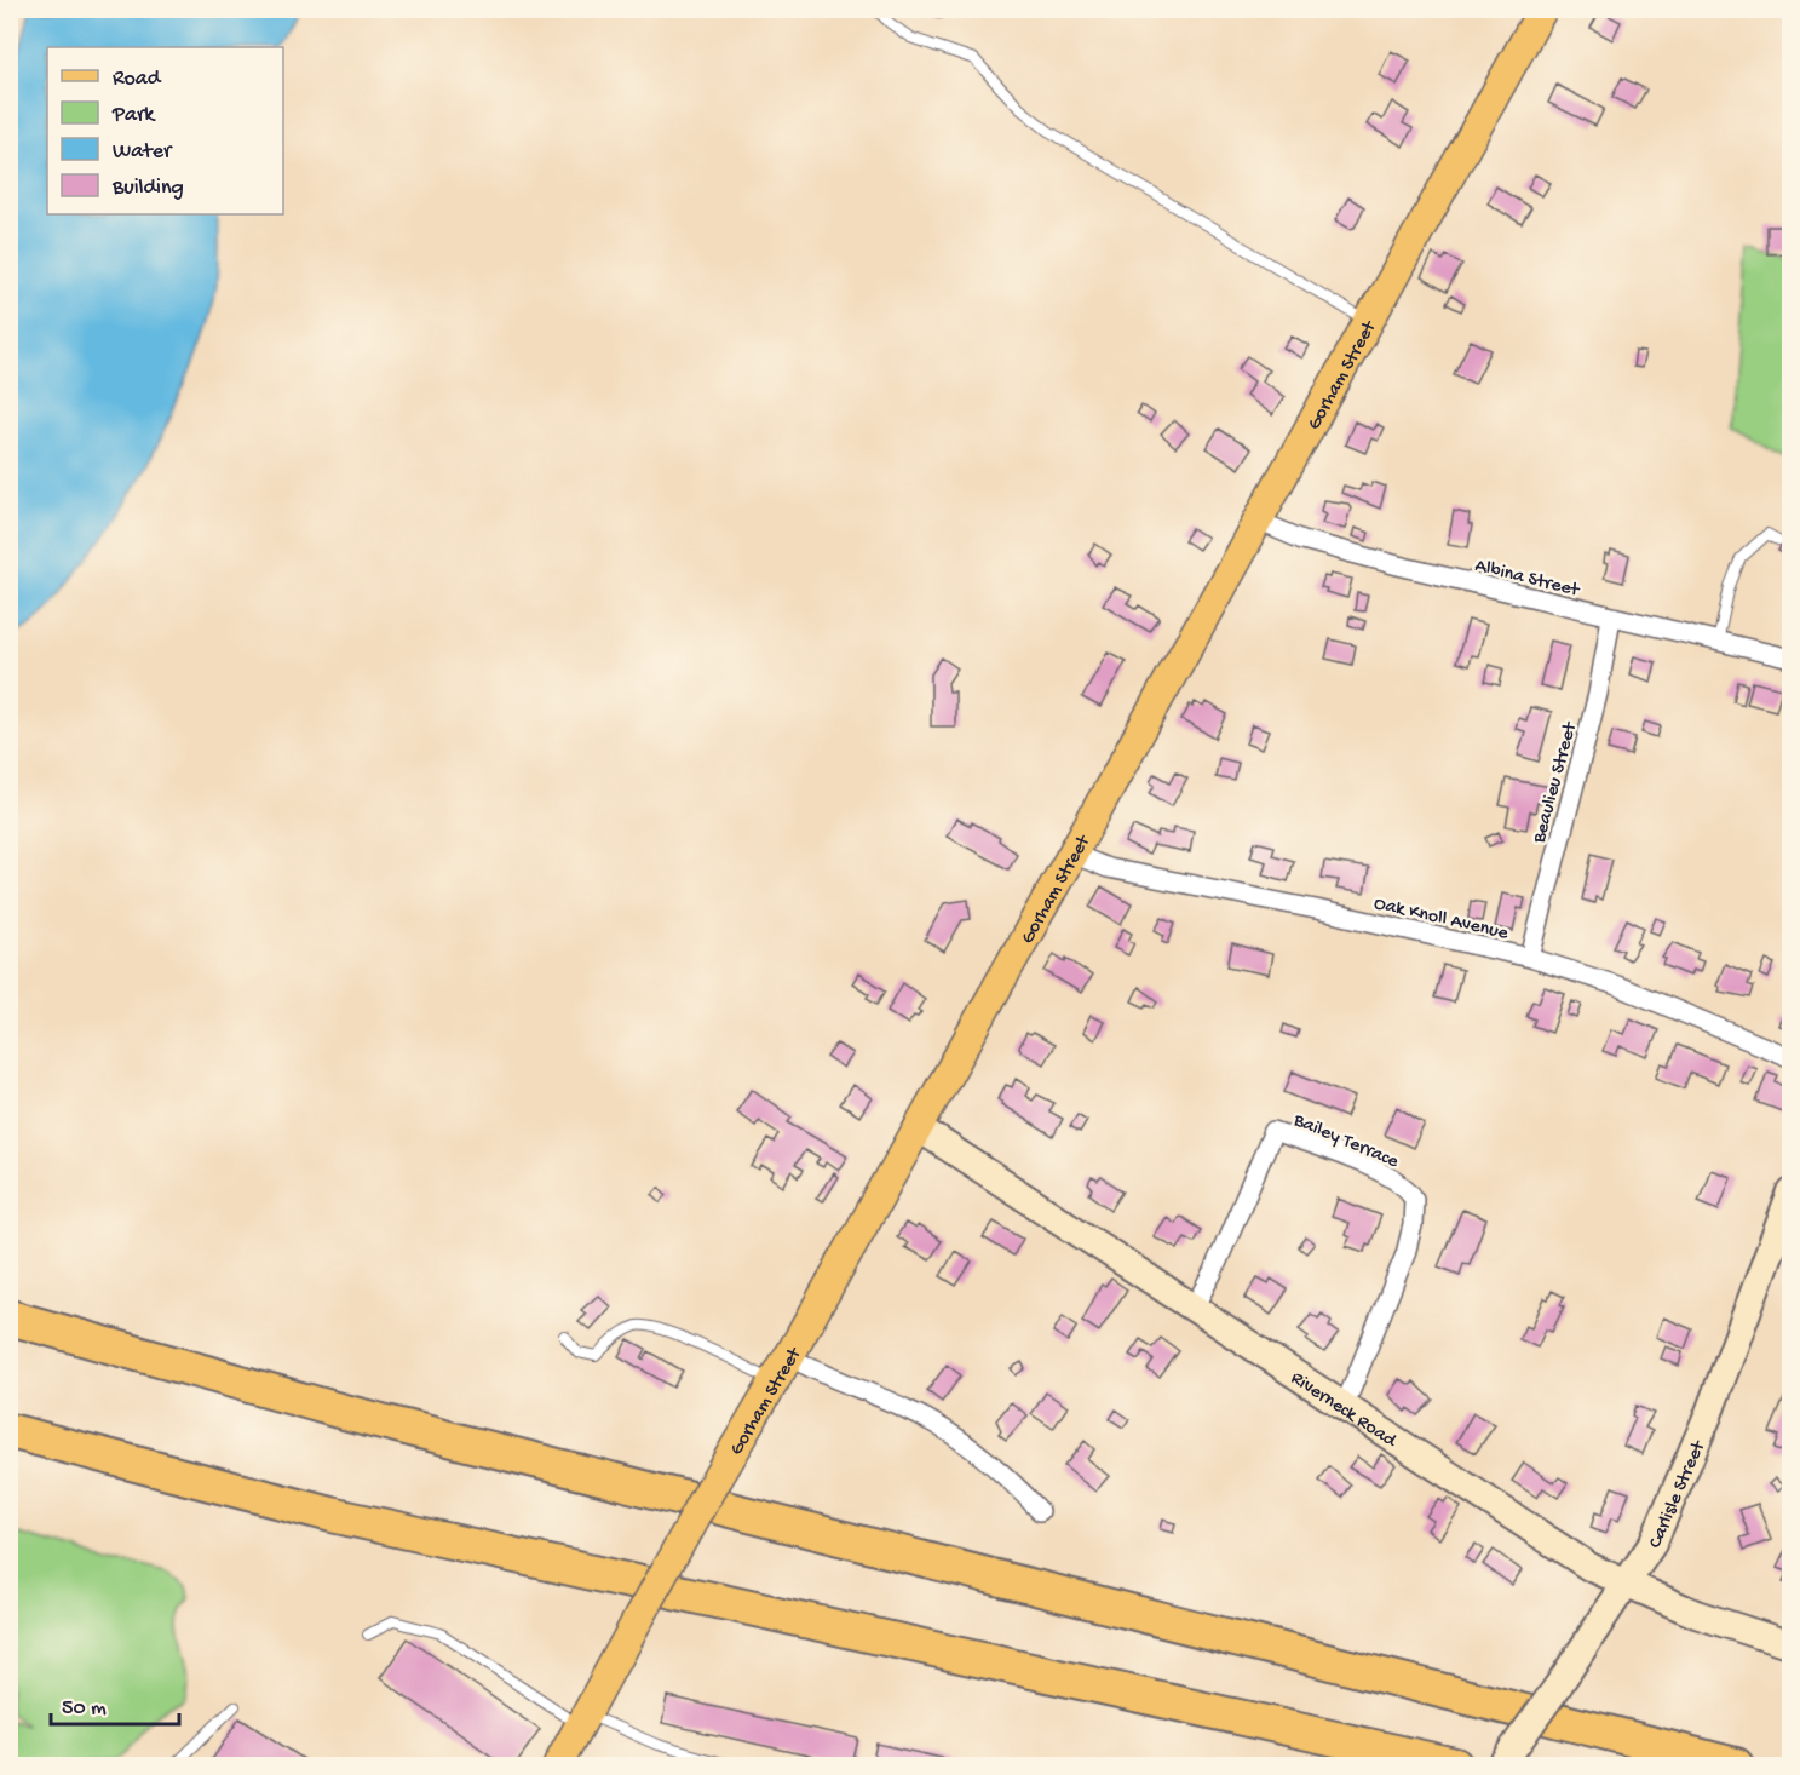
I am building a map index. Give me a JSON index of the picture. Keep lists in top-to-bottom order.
{
  "streets": {
    "main road": ["Gorham Street", "Riverneck Road", "Carlisle Street"],
    "street": [
      "Albina Street",
      "Beaulieu Street",
      "Oak Knoll Avenue",
      "Bailey Terrace"
    ]
  },
  "crossings": [
    ["Gorham Street", "Albina Street"],
    ["Gorham Street", "Oak Knoll Avenue"],
    ["Gorham Street", "Riverneck Road"],
    ["Albina Street", "Beaulieu Street"],
    ["Beaulieu Street", "Oak Knoll Avenue"],
    ["Bailey Terrace", "Riverneck Road"],
    ["Riverneck Road", "Carlisle Street"]
  ],
  "legend": [
    "Road",
    "Park",
    "Water",
    "Building"
  ],
  "scale_bar": "50 m"
}
